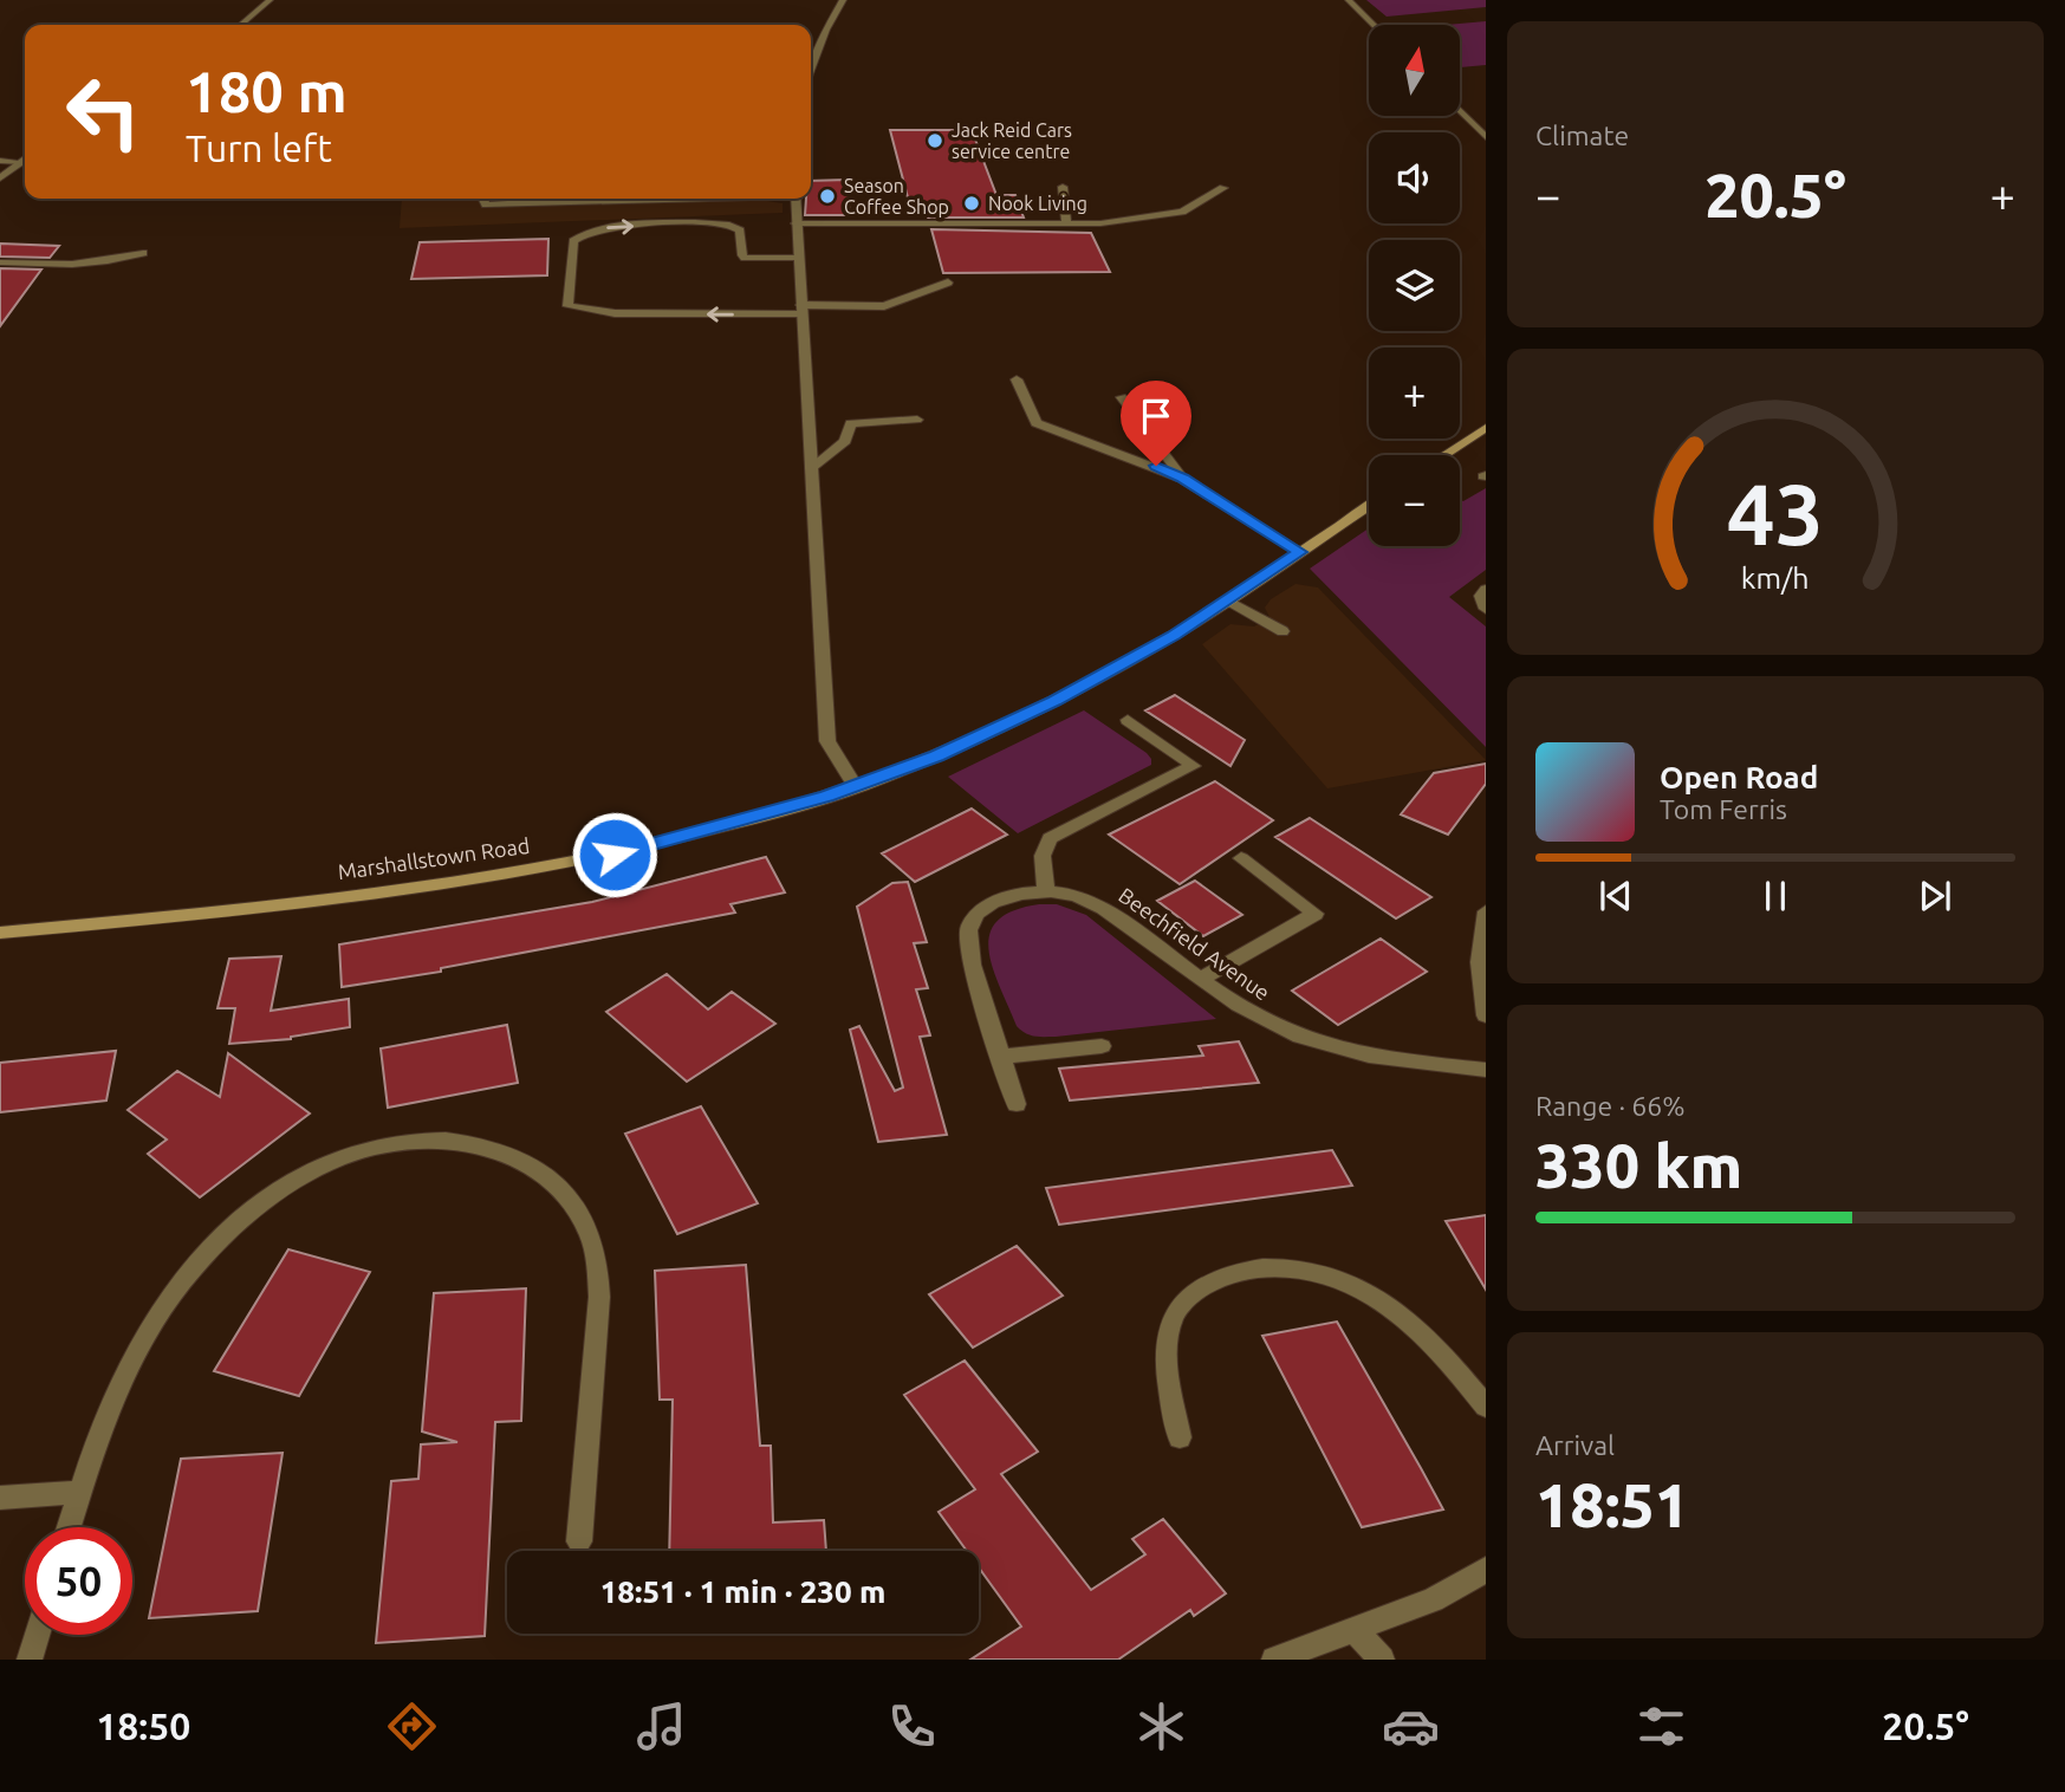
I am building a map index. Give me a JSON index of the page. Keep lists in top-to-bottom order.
{
  "streets": {
    "main road": ["Marshallstown Road"],
    "street": ["Beechfield Avenue"]
  },
  "places": ["Jack Reid Cars service centre", "Season Coffee Shop", "Nook Living"],
  "north": "top",
  "page": {
    "tile": [
      "Climate",
      ["Range · 66%", "330 km"],
      ["Arrival", "18:51"]
    ],
    "map_buttons": ["+", "−"],
    "turn": ["180 m", "Turn left"],
    "heat": ["−", "20.5°", "+"],
    "song": ["Open Road", "Tom Ferris"],
    "limit": "50",
    "trip": "18:51 · 1 min · 230 m",
    "tabs": ["18:50", "20.5°"],
    "gauge": ["43", "km/h"]
  }
}
